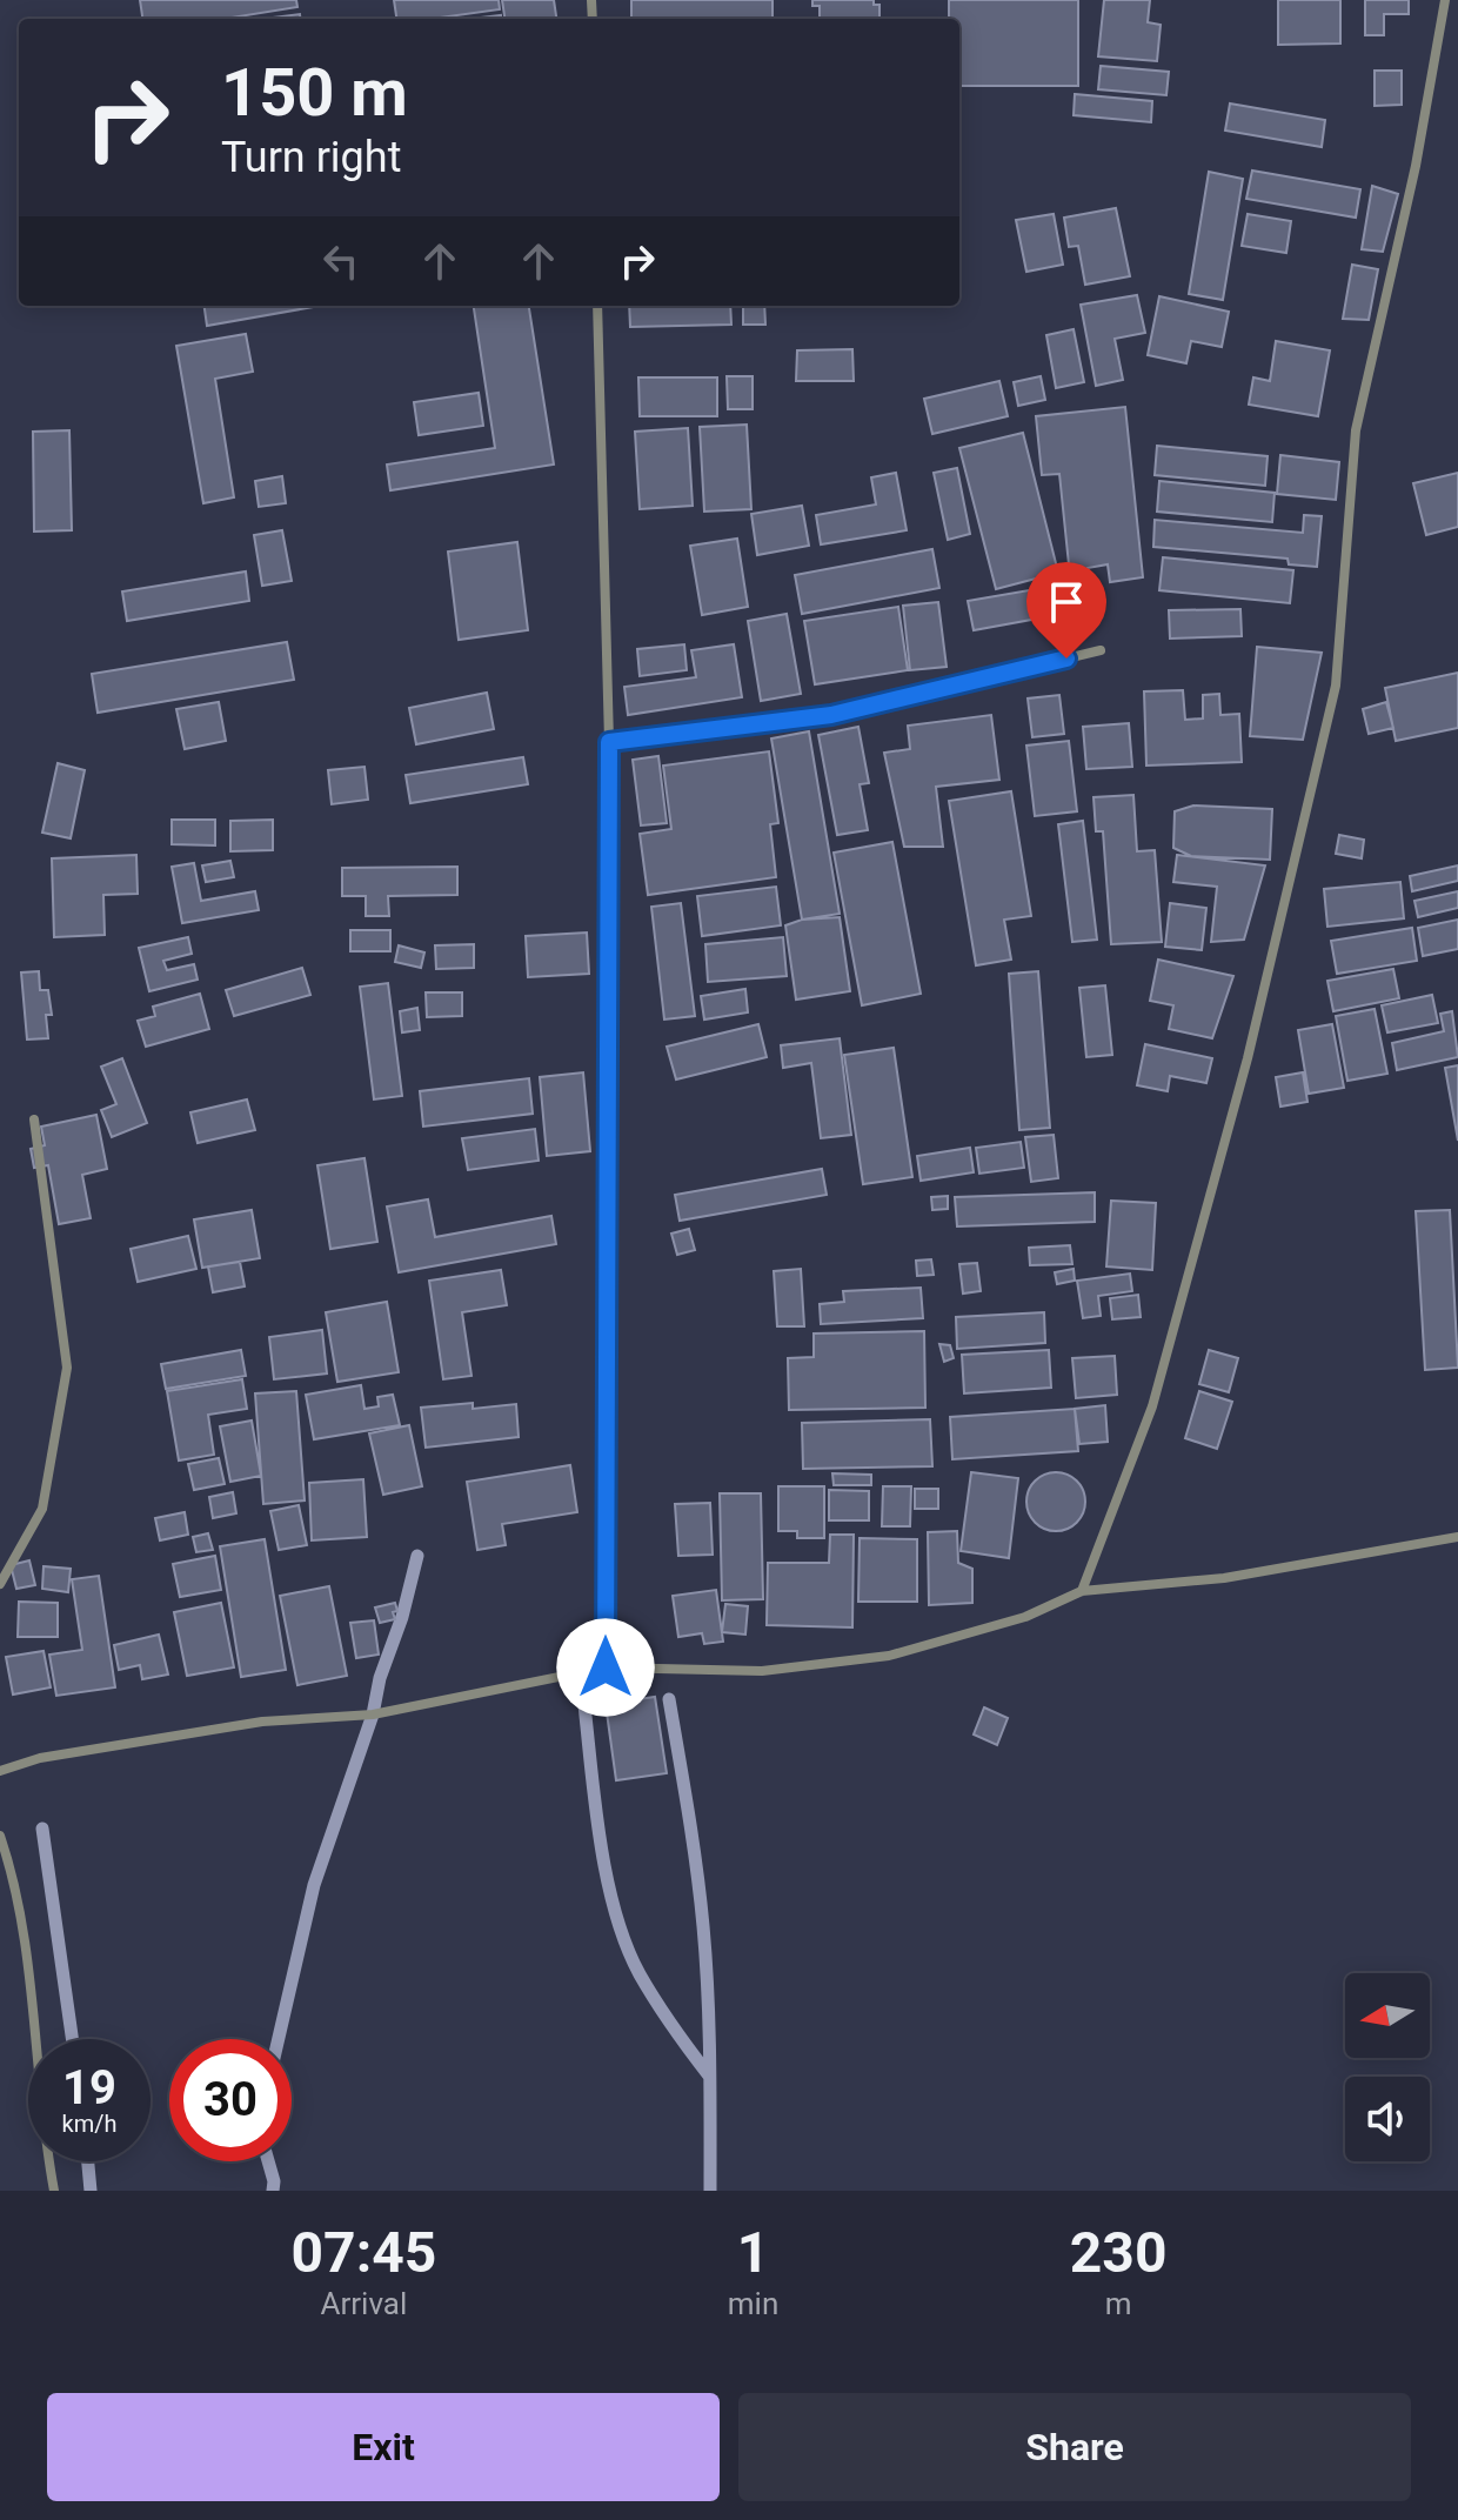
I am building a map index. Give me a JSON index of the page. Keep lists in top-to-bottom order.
{
  "north": "left",
  "page": {
    "turn": ["150 m", "Turn right"],
    "speed": "19 km/h",
    "limit": "30",
    "eta": [
      "07:45",
      "Arrival",
      "1",
      "min",
      "230",
      "m"
    ],
    "buttons": ["Exit", "Share"]
  }
}
